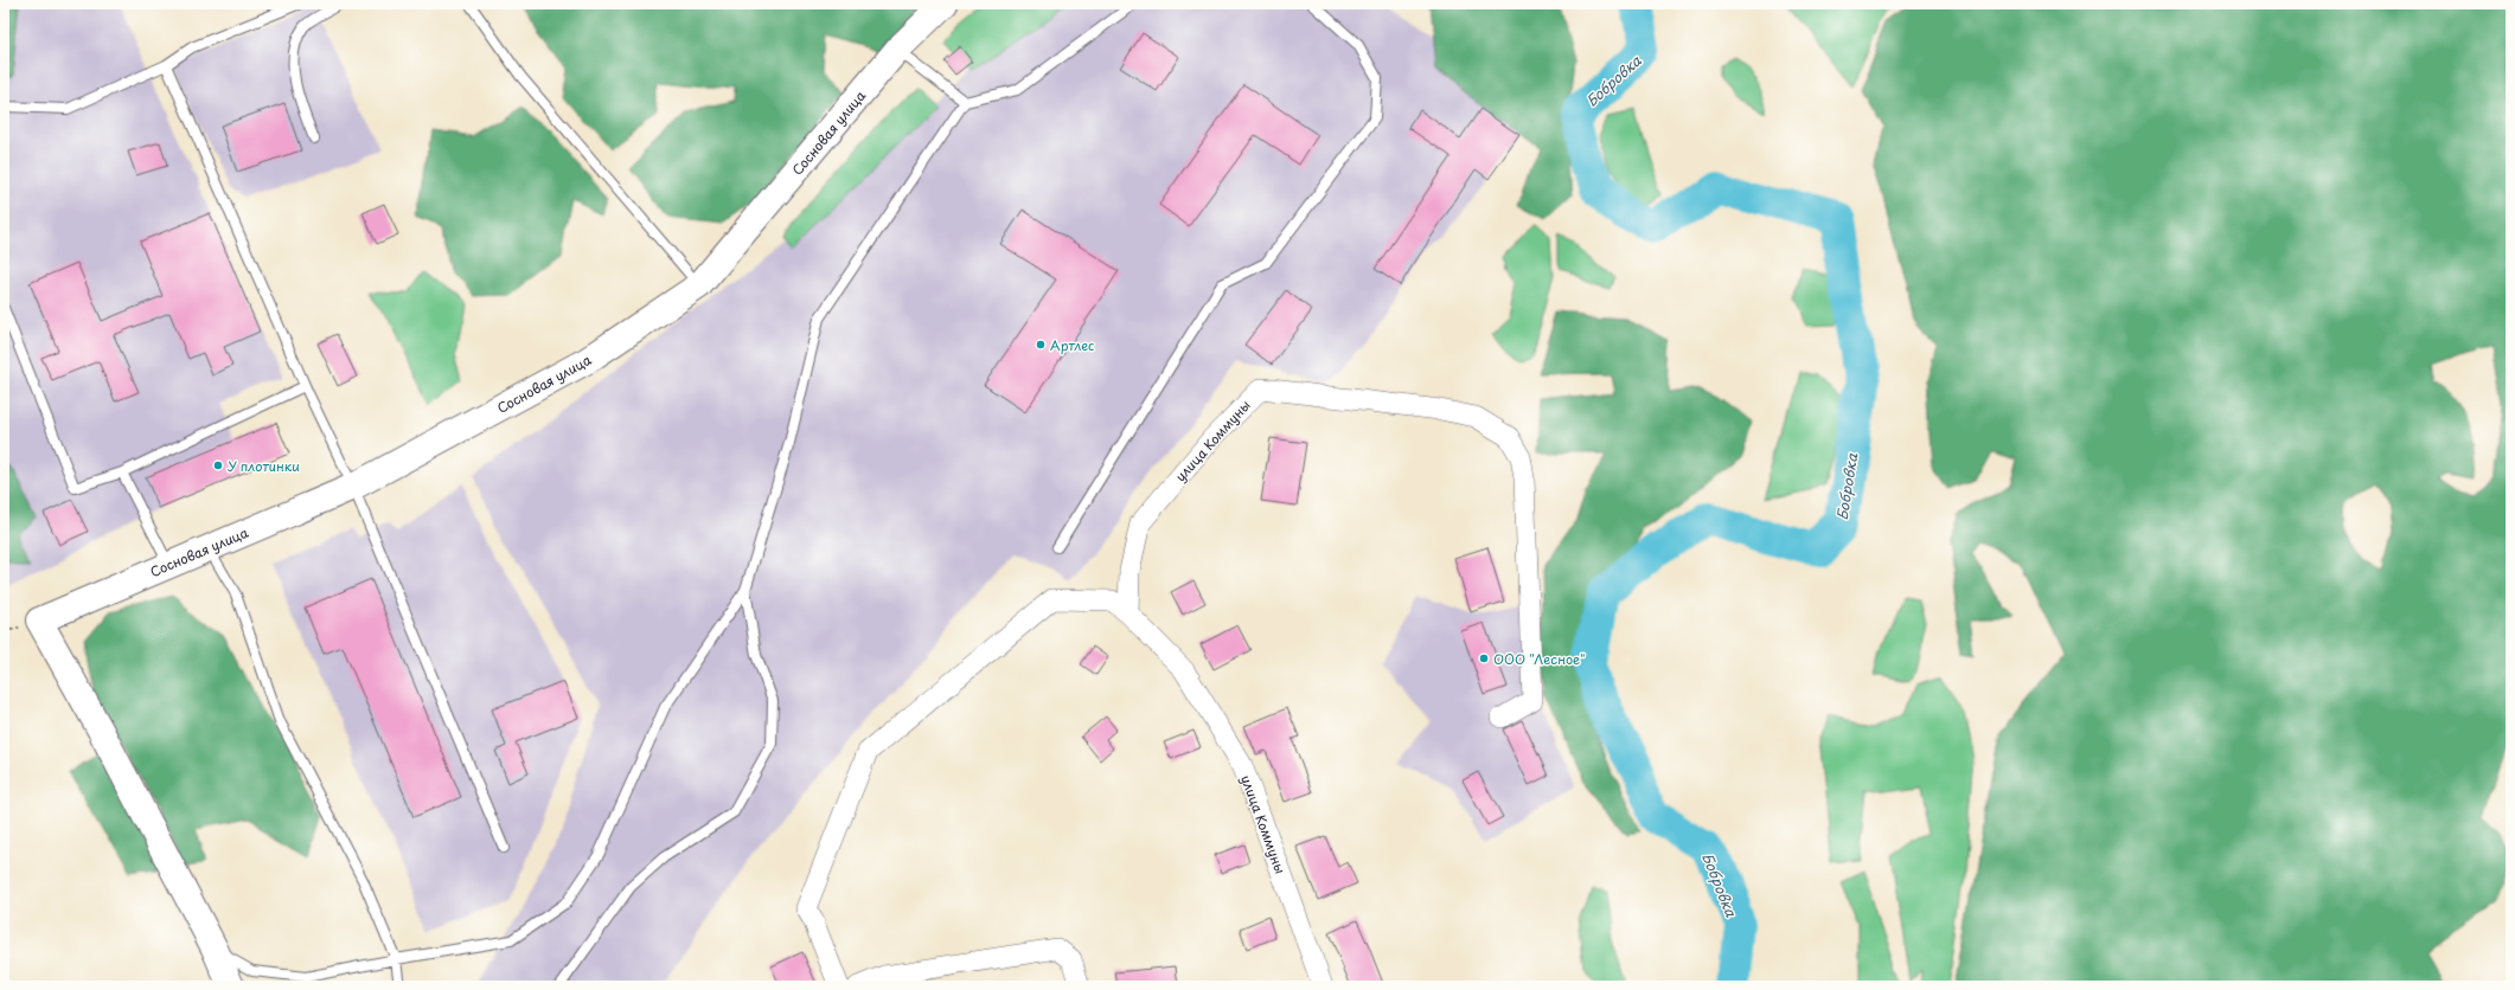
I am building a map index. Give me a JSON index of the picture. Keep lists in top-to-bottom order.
{
  "streets": {
    "street": ["Сосновая улица", "улица Коммуны"]
  },
  "water": ["Бобровка"],
  "places": ["Артлес", "У плотинки", "ООО \"Лесное\""]
}
